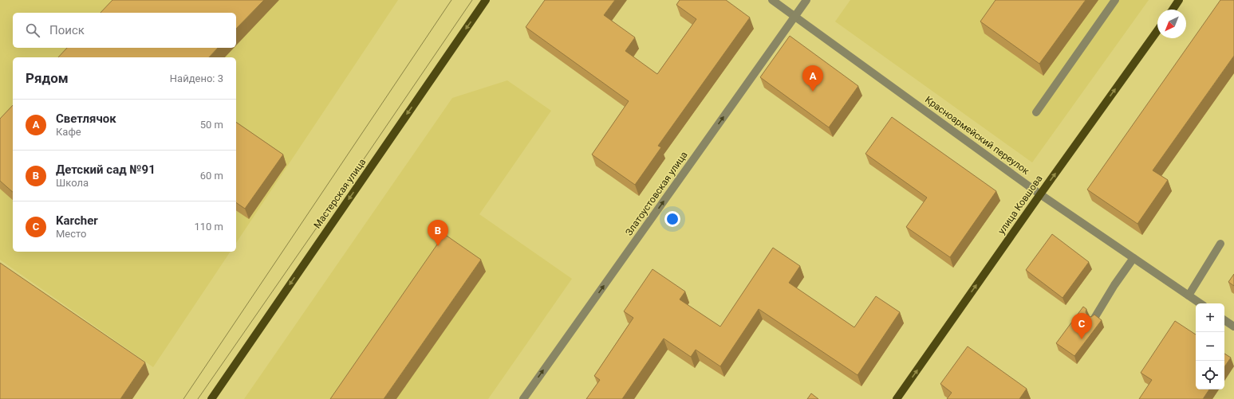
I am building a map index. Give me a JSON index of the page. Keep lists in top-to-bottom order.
{
  "streets": {
    "main road": ["Мастерская улица", "улица Ковшова"],
    "street": ["Красноармейский переулок", "Златоустовская улица"]
  },
  "crossings": [
    ["Красноармейский переулок", "Златоустовская улица"],
    ["Красноармейский переулок", "улица Ковшова"]
  ],
  "one_way": ["Мастерская улица", "Златоустовская улица", "улица Ковшова"],
  "north": "bottom left",
  "page": {
    "search": "Поиск",
    "heading": ["Рядом", "Найдено: 3"],
    "pins": ["A", "B", "C"],
    "list": [
      {
        "mark": "A",
        "name": "Светлячок",
        "note": "Кафе",
        "value": "50 m"
      },
      {
        "mark": "B",
        "name": "Детский сад №91",
        "note": "Школа",
        "value": "60 m"
      },
      {
        "mark": "C",
        "name": "Karcher",
        "note": "Место",
        "value": "110 m"
      }
    ],
    "map_buttons": ["+", "−"]
  }
}
